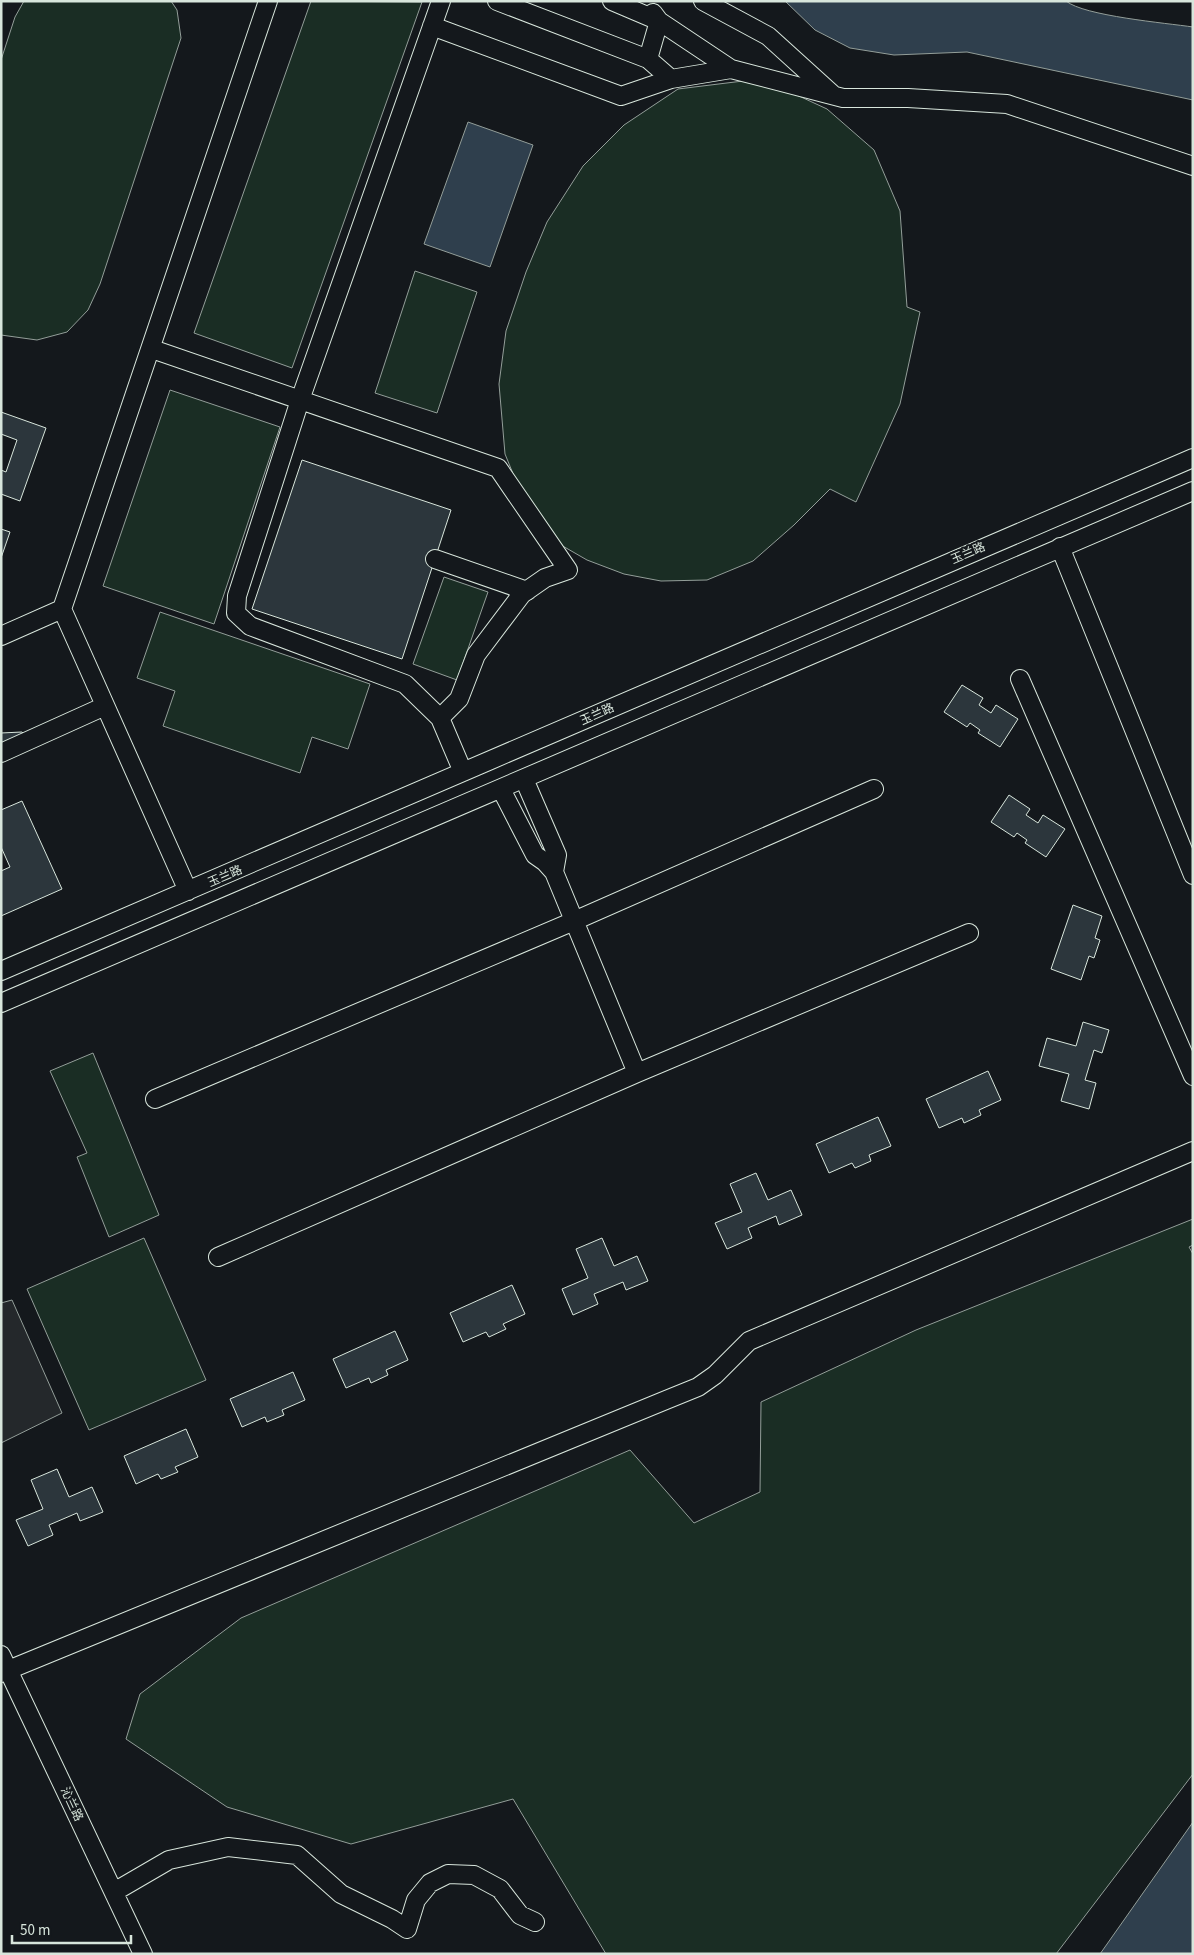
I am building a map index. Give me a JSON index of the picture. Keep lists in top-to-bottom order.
{
  "streets": {
    "street": ["玉兰路", "沁兰路"]
  },
  "scale_bar": "50 m"
}
